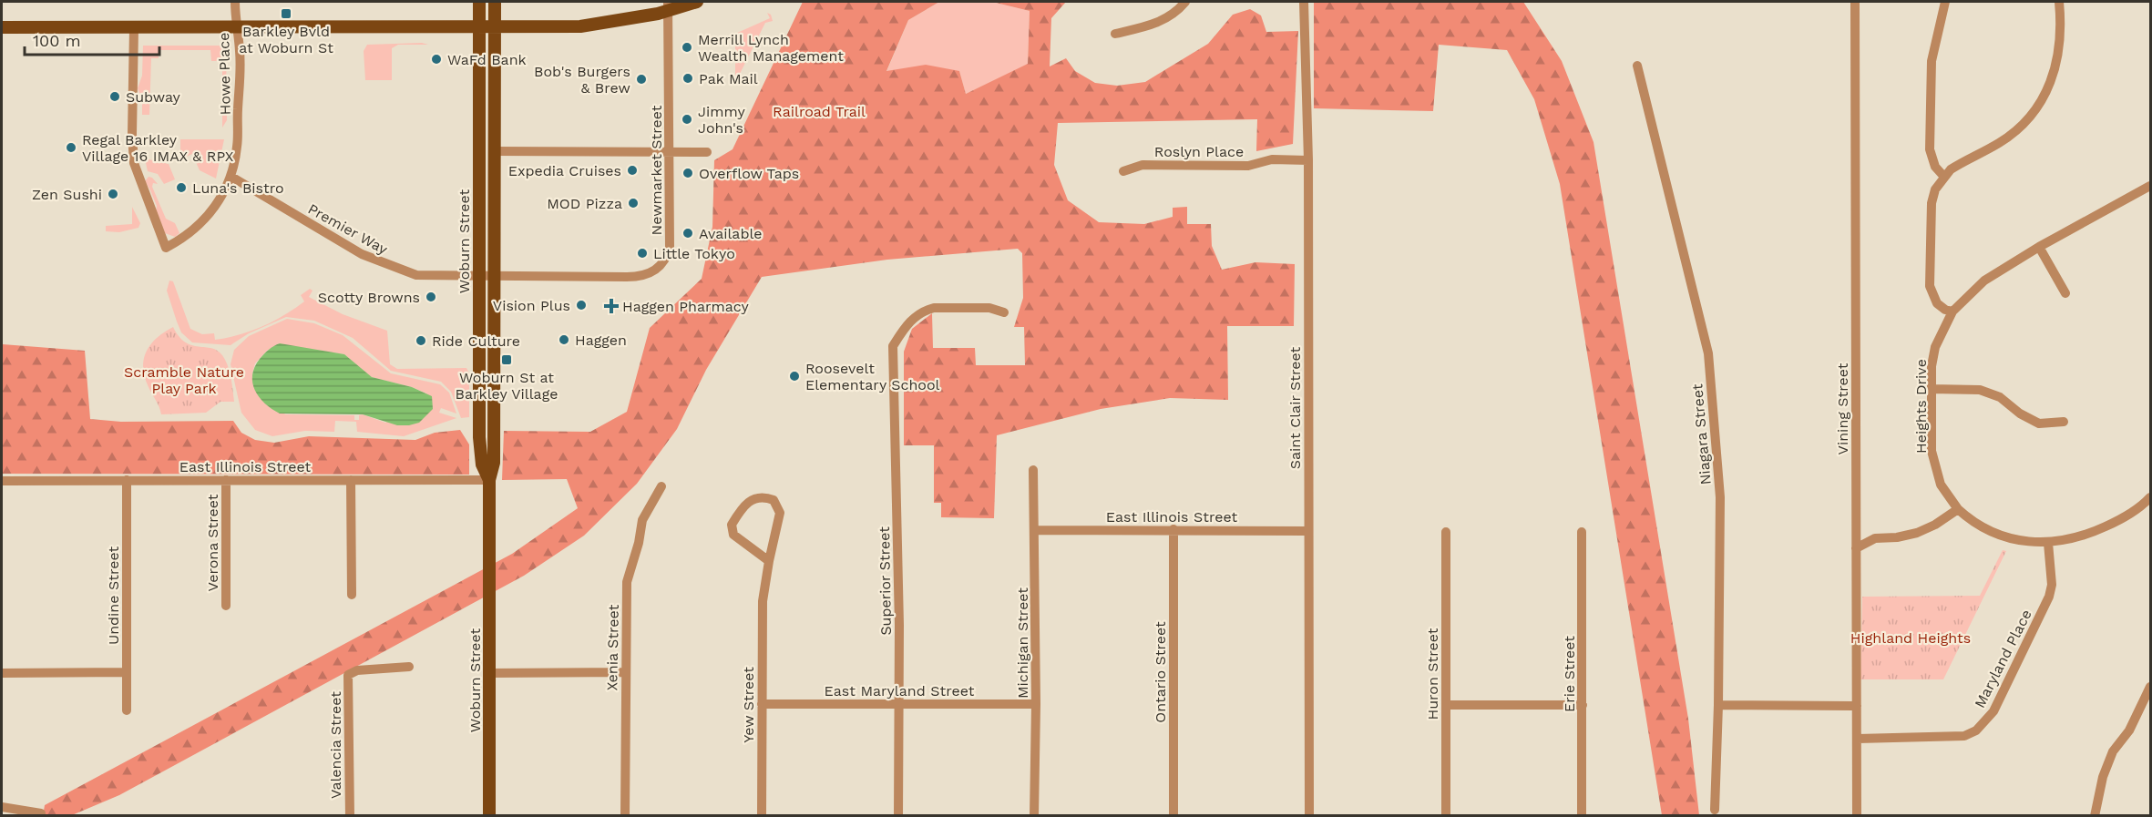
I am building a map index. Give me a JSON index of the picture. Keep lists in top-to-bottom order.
{
  "streets": {
    "main road": ["Woburn Street"],
    "street": [
      "Howe Place",
      "Roslyn Place",
      "Newmarket Street",
      "Premier Way",
      "Heights Drive",
      "Saint Clair Street",
      "Vining Street",
      "Niagara Street",
      "East Illinois Street",
      "Verona Street",
      "Superior Street",
      "Undine Street",
      "Michigan Street",
      "Xenia Street",
      "Maryland Place",
      "Ontario Street",
      "Huron Street",
      "Erie Street",
      "East Maryland Street",
      "Yew Street",
      "Valencia Street"
    ]
  },
  "crossings": [
    ["Howe Place", "Premier Way"],
    ["Roslyn Place", "Saint Clair Street"],
    ["Newmarket Street", "Premier Way"],
    ["Newmarket Street", "Woburn Street"],
    ["Premier Way", "Woburn Street"],
    ["Woburn Street", "East Illinois Street"],
    ["Heights Drive", "Maryland Place"],
    ["Saint Clair Street", "East Illinois Street"],
    ["Vining Street", "Maryland Place"],
    ["East Illinois Street", "Verona Street"],
    ["East Illinois Street", "Undine Street"],
    ["East Illinois Street", "Michigan Street"],
    ["East Illinois Street", "Ontario Street"],
    ["Superior Street", "East Maryland Street"],
    ["Michigan Street", "East Maryland Street"],
    ["East Maryland Street", "Yew Street"]
  ],
  "parks": ["Railroad Trail", "Scramble Nature Play Park", "Highland Heights"],
  "places": {
    "transit": ["Barkley Bvld at Woburn St", "Woburn St at Barkley Village"],
    "other": [
      "Merrill Lynch Wealth Management",
      "WaFd Bank",
      "Pak Mail",
      "Bob's Burgers & Brew",
      "Subway",
      "Jimmy John's",
      "Regal Barkley Village 16 IMAX & RPX",
      "Expedia Cruises",
      "Overflow Taps",
      "Luna's Bistro",
      "Zen Sushi",
      "MOD Pizza",
      "Available",
      "Little Tokyo",
      "Scotty Browns",
      "Vision Plus",
      "Haggen",
      "Ride Culture",
      "Roosevelt Elementary School"
    ],
    "health": ["Haggen Pharmacy"]
  },
  "scale_bar": "100 m"
}
